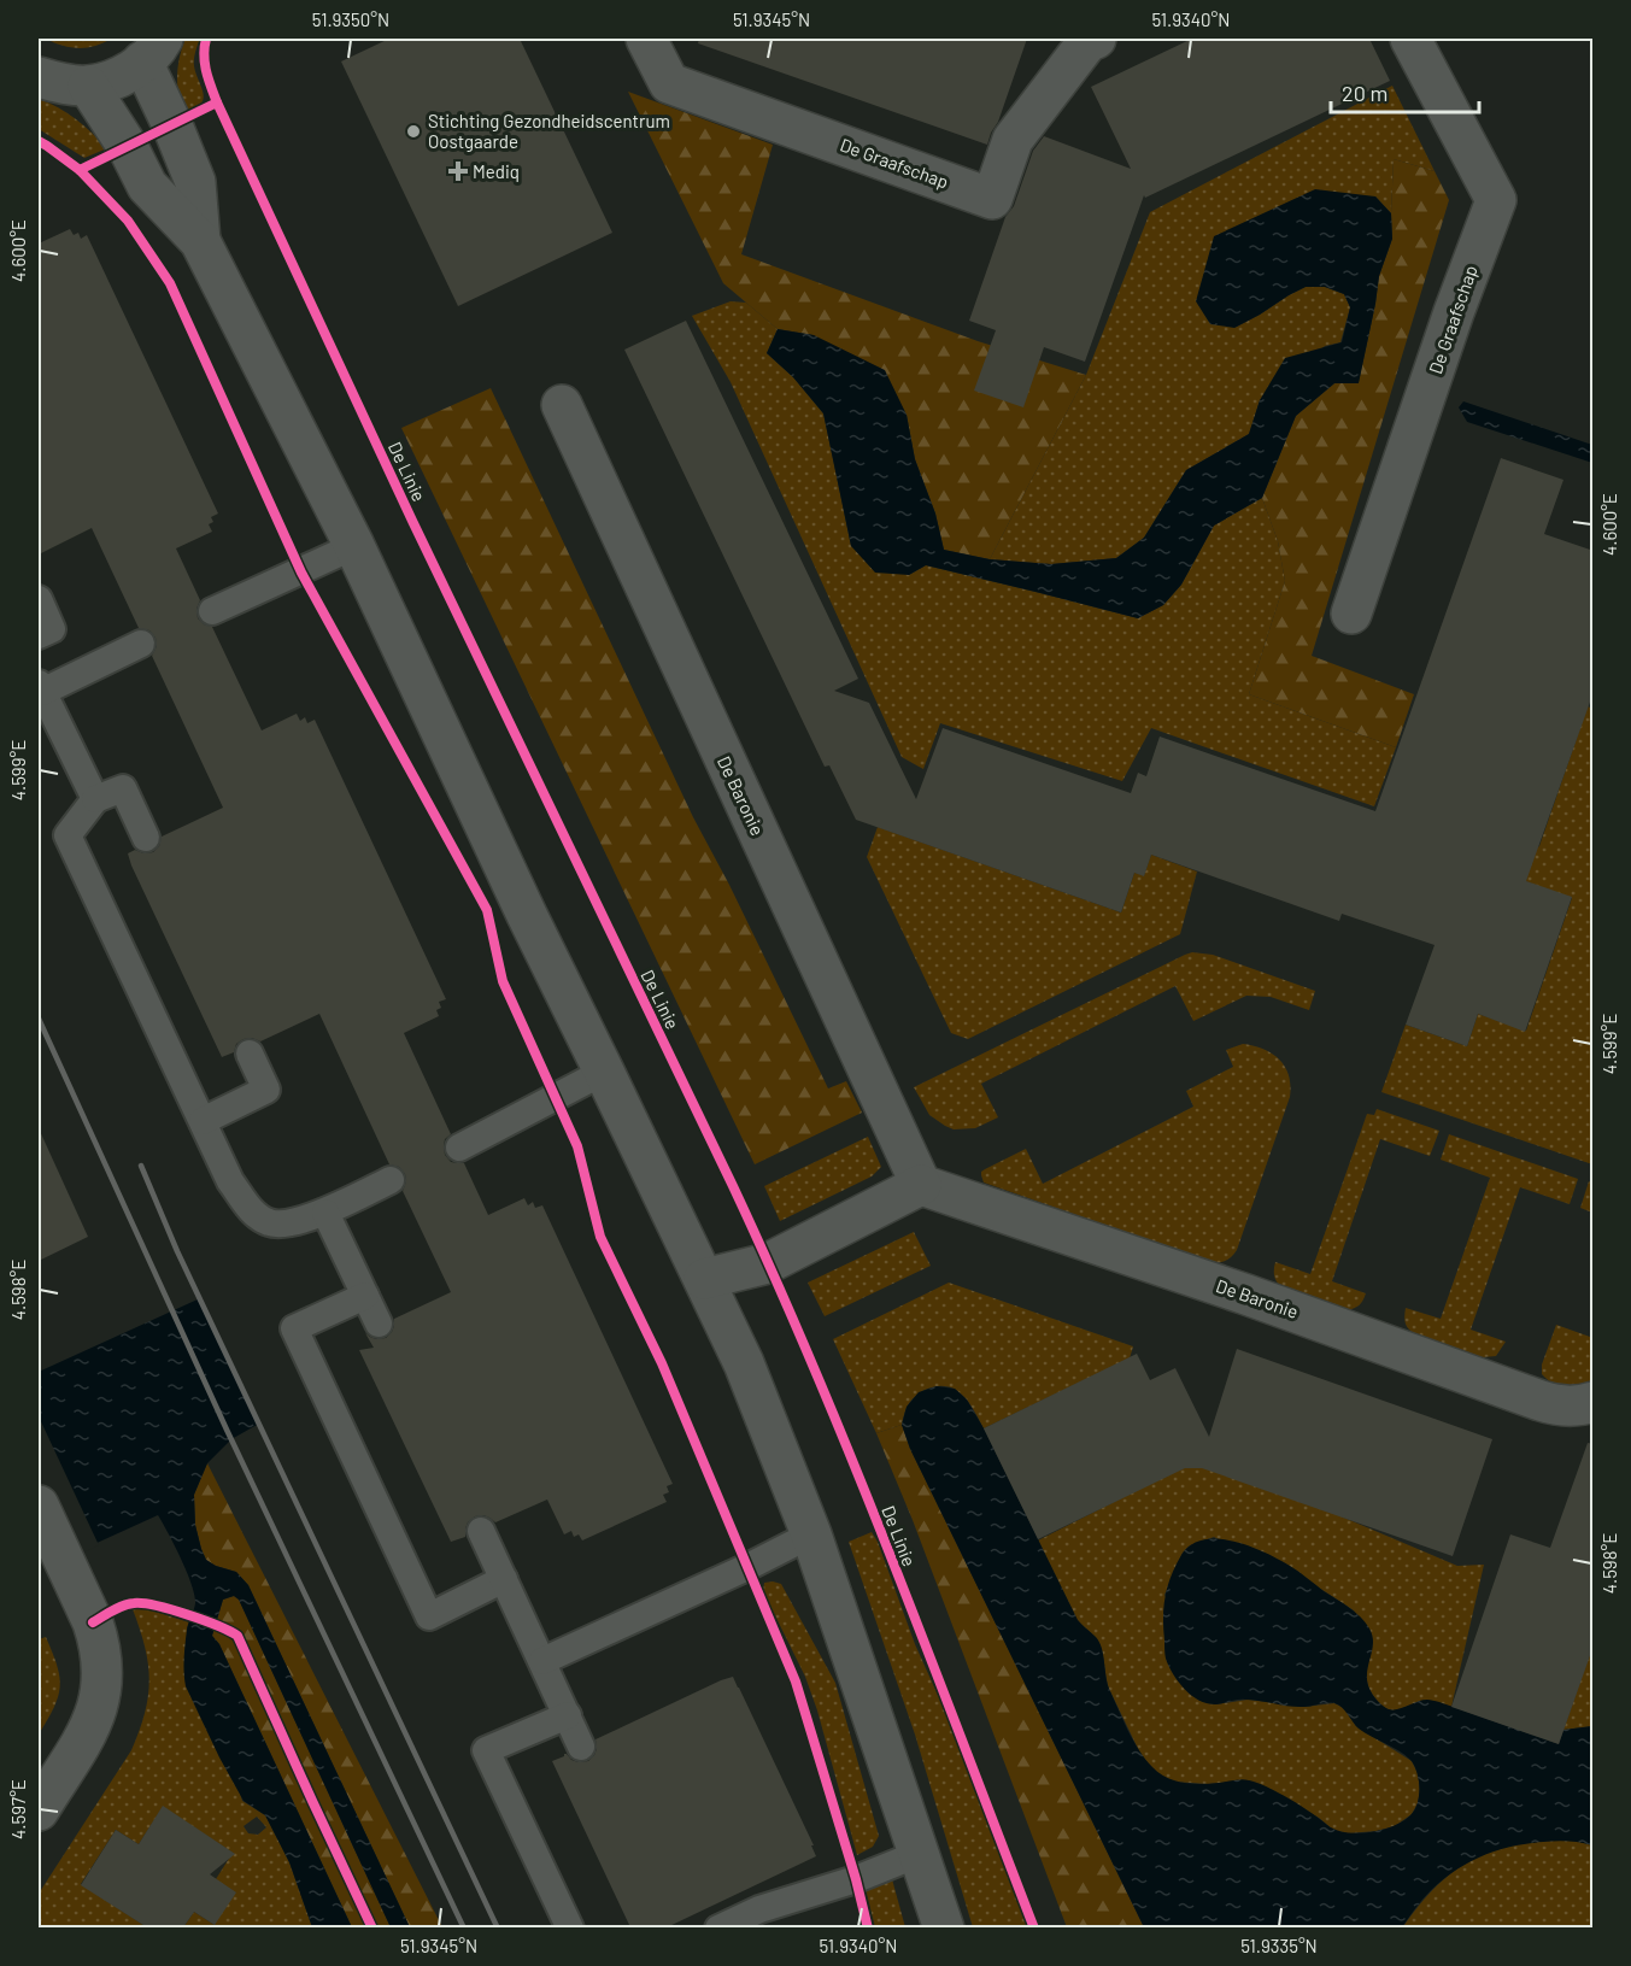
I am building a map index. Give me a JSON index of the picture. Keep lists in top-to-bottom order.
{
  "streets": {
    "street": ["De Graafschap", "De Baronie"],
    "cycle path": ["De Linie"]
  },
  "places": {
    "other": ["Stichting Gezondheidscentrum Oostgaarde"],
    "health": ["Mediq"]
  },
  "scale_bar": "20 m",
  "coordinates": [
    "51.9350°N",
    "51.9345°N",
    "51.9340°N",
    "4.600°E",
    "4.599°E",
    "4.598°E",
    "4.597°E",
    "51.9335°N"
  ]
}
